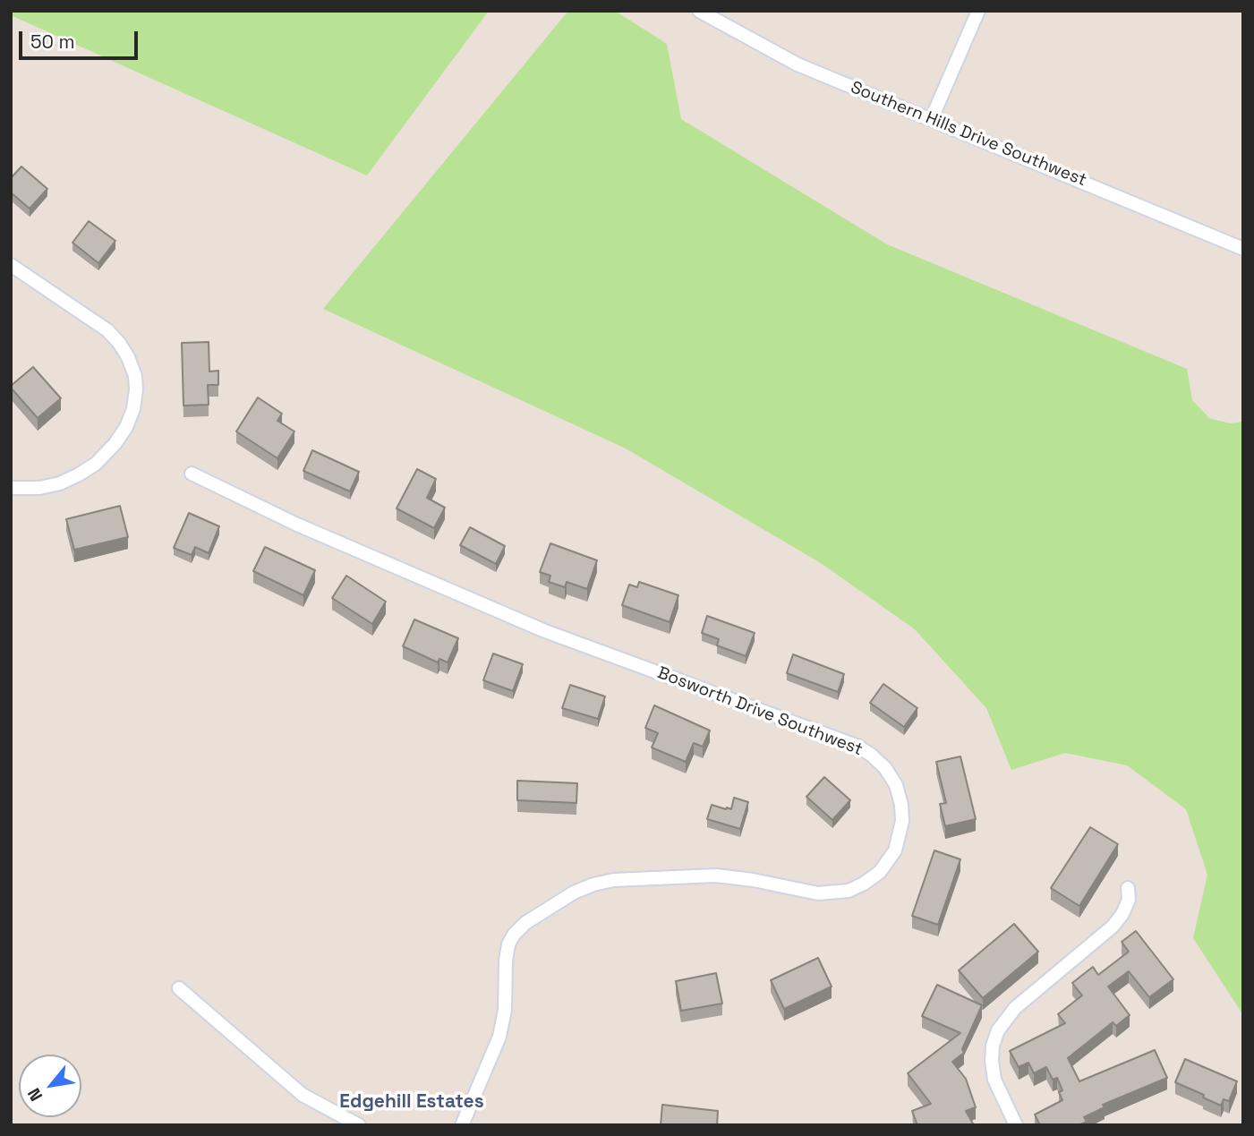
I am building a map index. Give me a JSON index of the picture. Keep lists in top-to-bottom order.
{
  "streets": {
    "street": ["Southern Hills Drive Southwest", "Bosworth Drive Southwest"]
  },
  "districts": ["Edgehill Estates"],
  "scale_bar": "50 m",
  "north": "bottom left"
}
